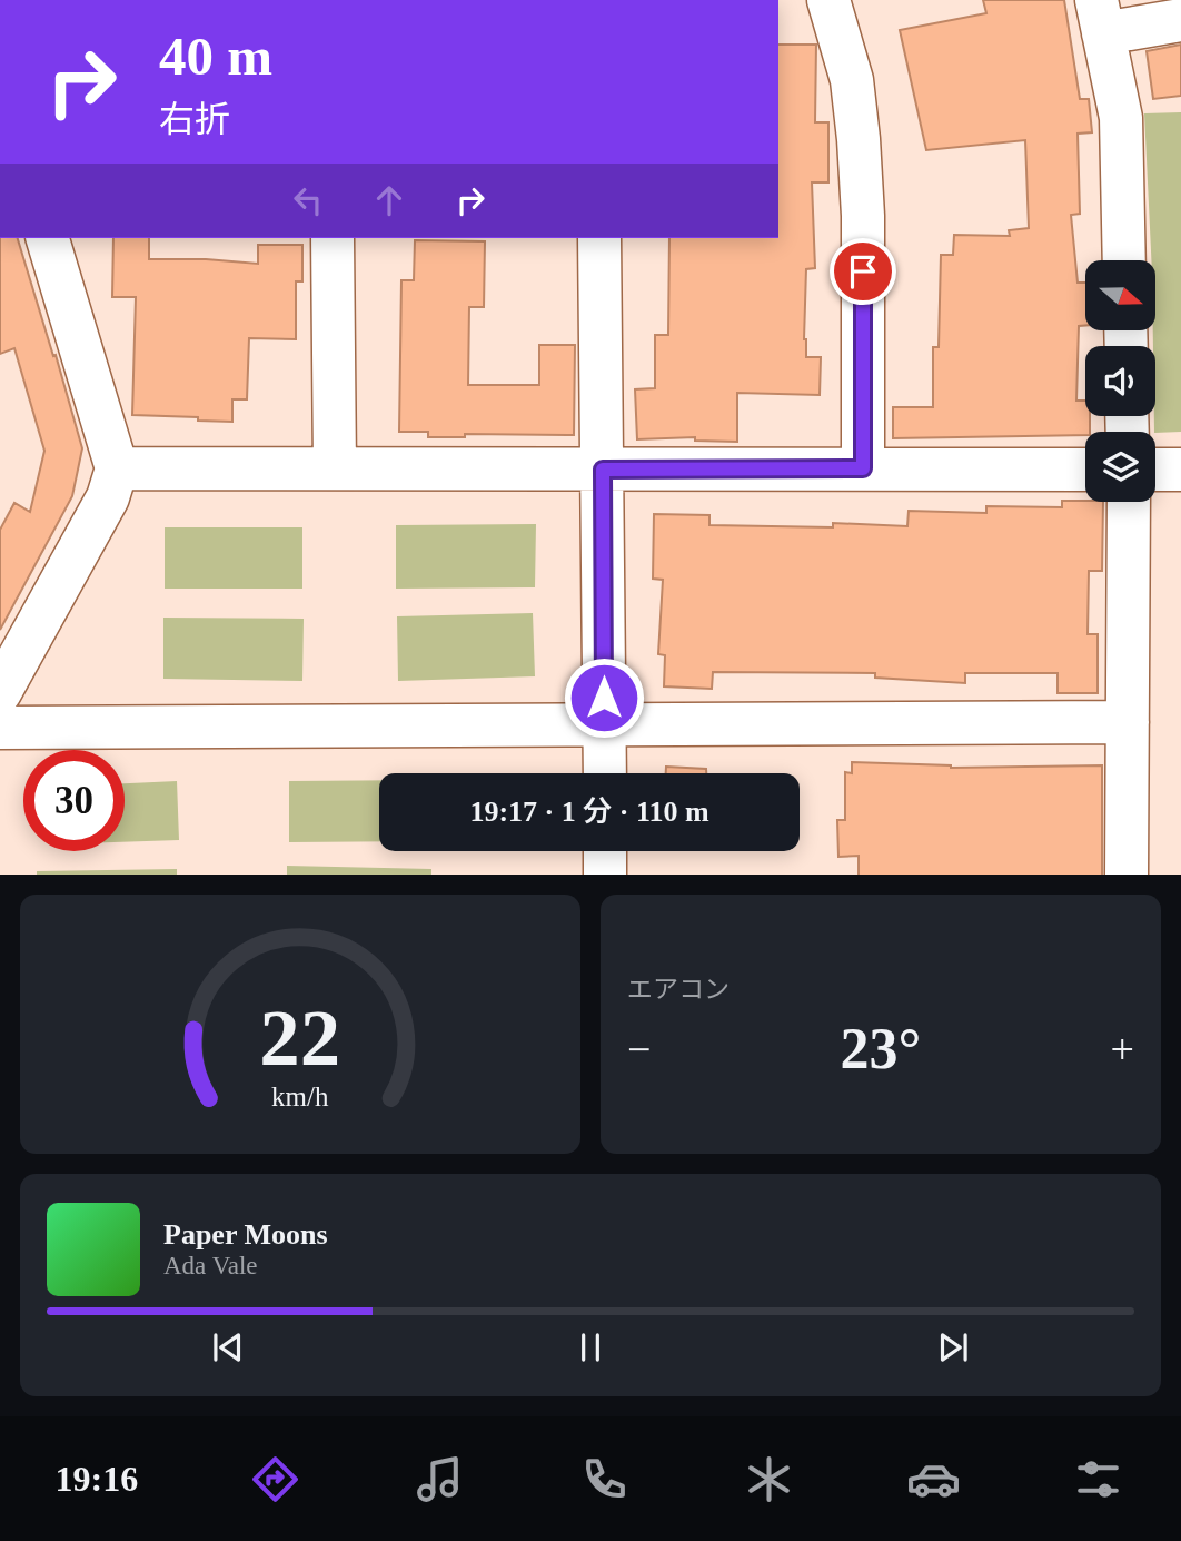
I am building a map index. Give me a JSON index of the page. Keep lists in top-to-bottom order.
{
  "north": "right",
  "page": {
    "turn": ["40 m", "右折"],
    "limit": "30",
    "trip": "19:17 · 1 分 · 110 m",
    "tile": "エアコン",
    "heat": ["−", "23°", "+"],
    "song": ["Paper Moons", "Ada Vale"],
    "tabs": "19:16",
    "gauge": ["22", "km/h"]
  }
}
